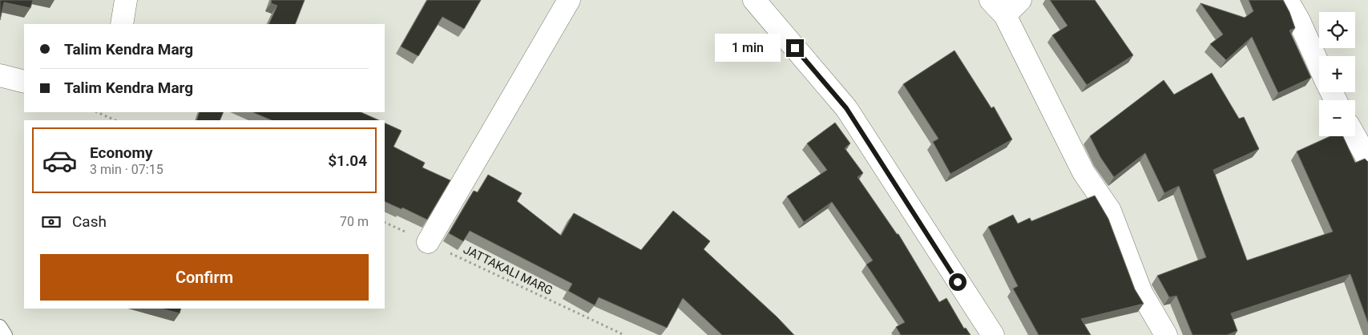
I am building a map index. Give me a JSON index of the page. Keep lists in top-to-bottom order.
{
  "streets": {
    "path": ["JATTAKALI MARG"]
  },
  "page": {
    "map_buttons": ["+", "−"],
    "banner": ["Talim Kendra Marg", "Talim Kendra Marg"],
    "bubble": "1 min",
    "list": [
      {
        "name": "Economy",
        "note": "3 min · 07:15",
        "value": "$1.04"
      }
    ],
    "pay": ["Cash", "70 m"],
    "buttons": "Confirm"
  }
}
